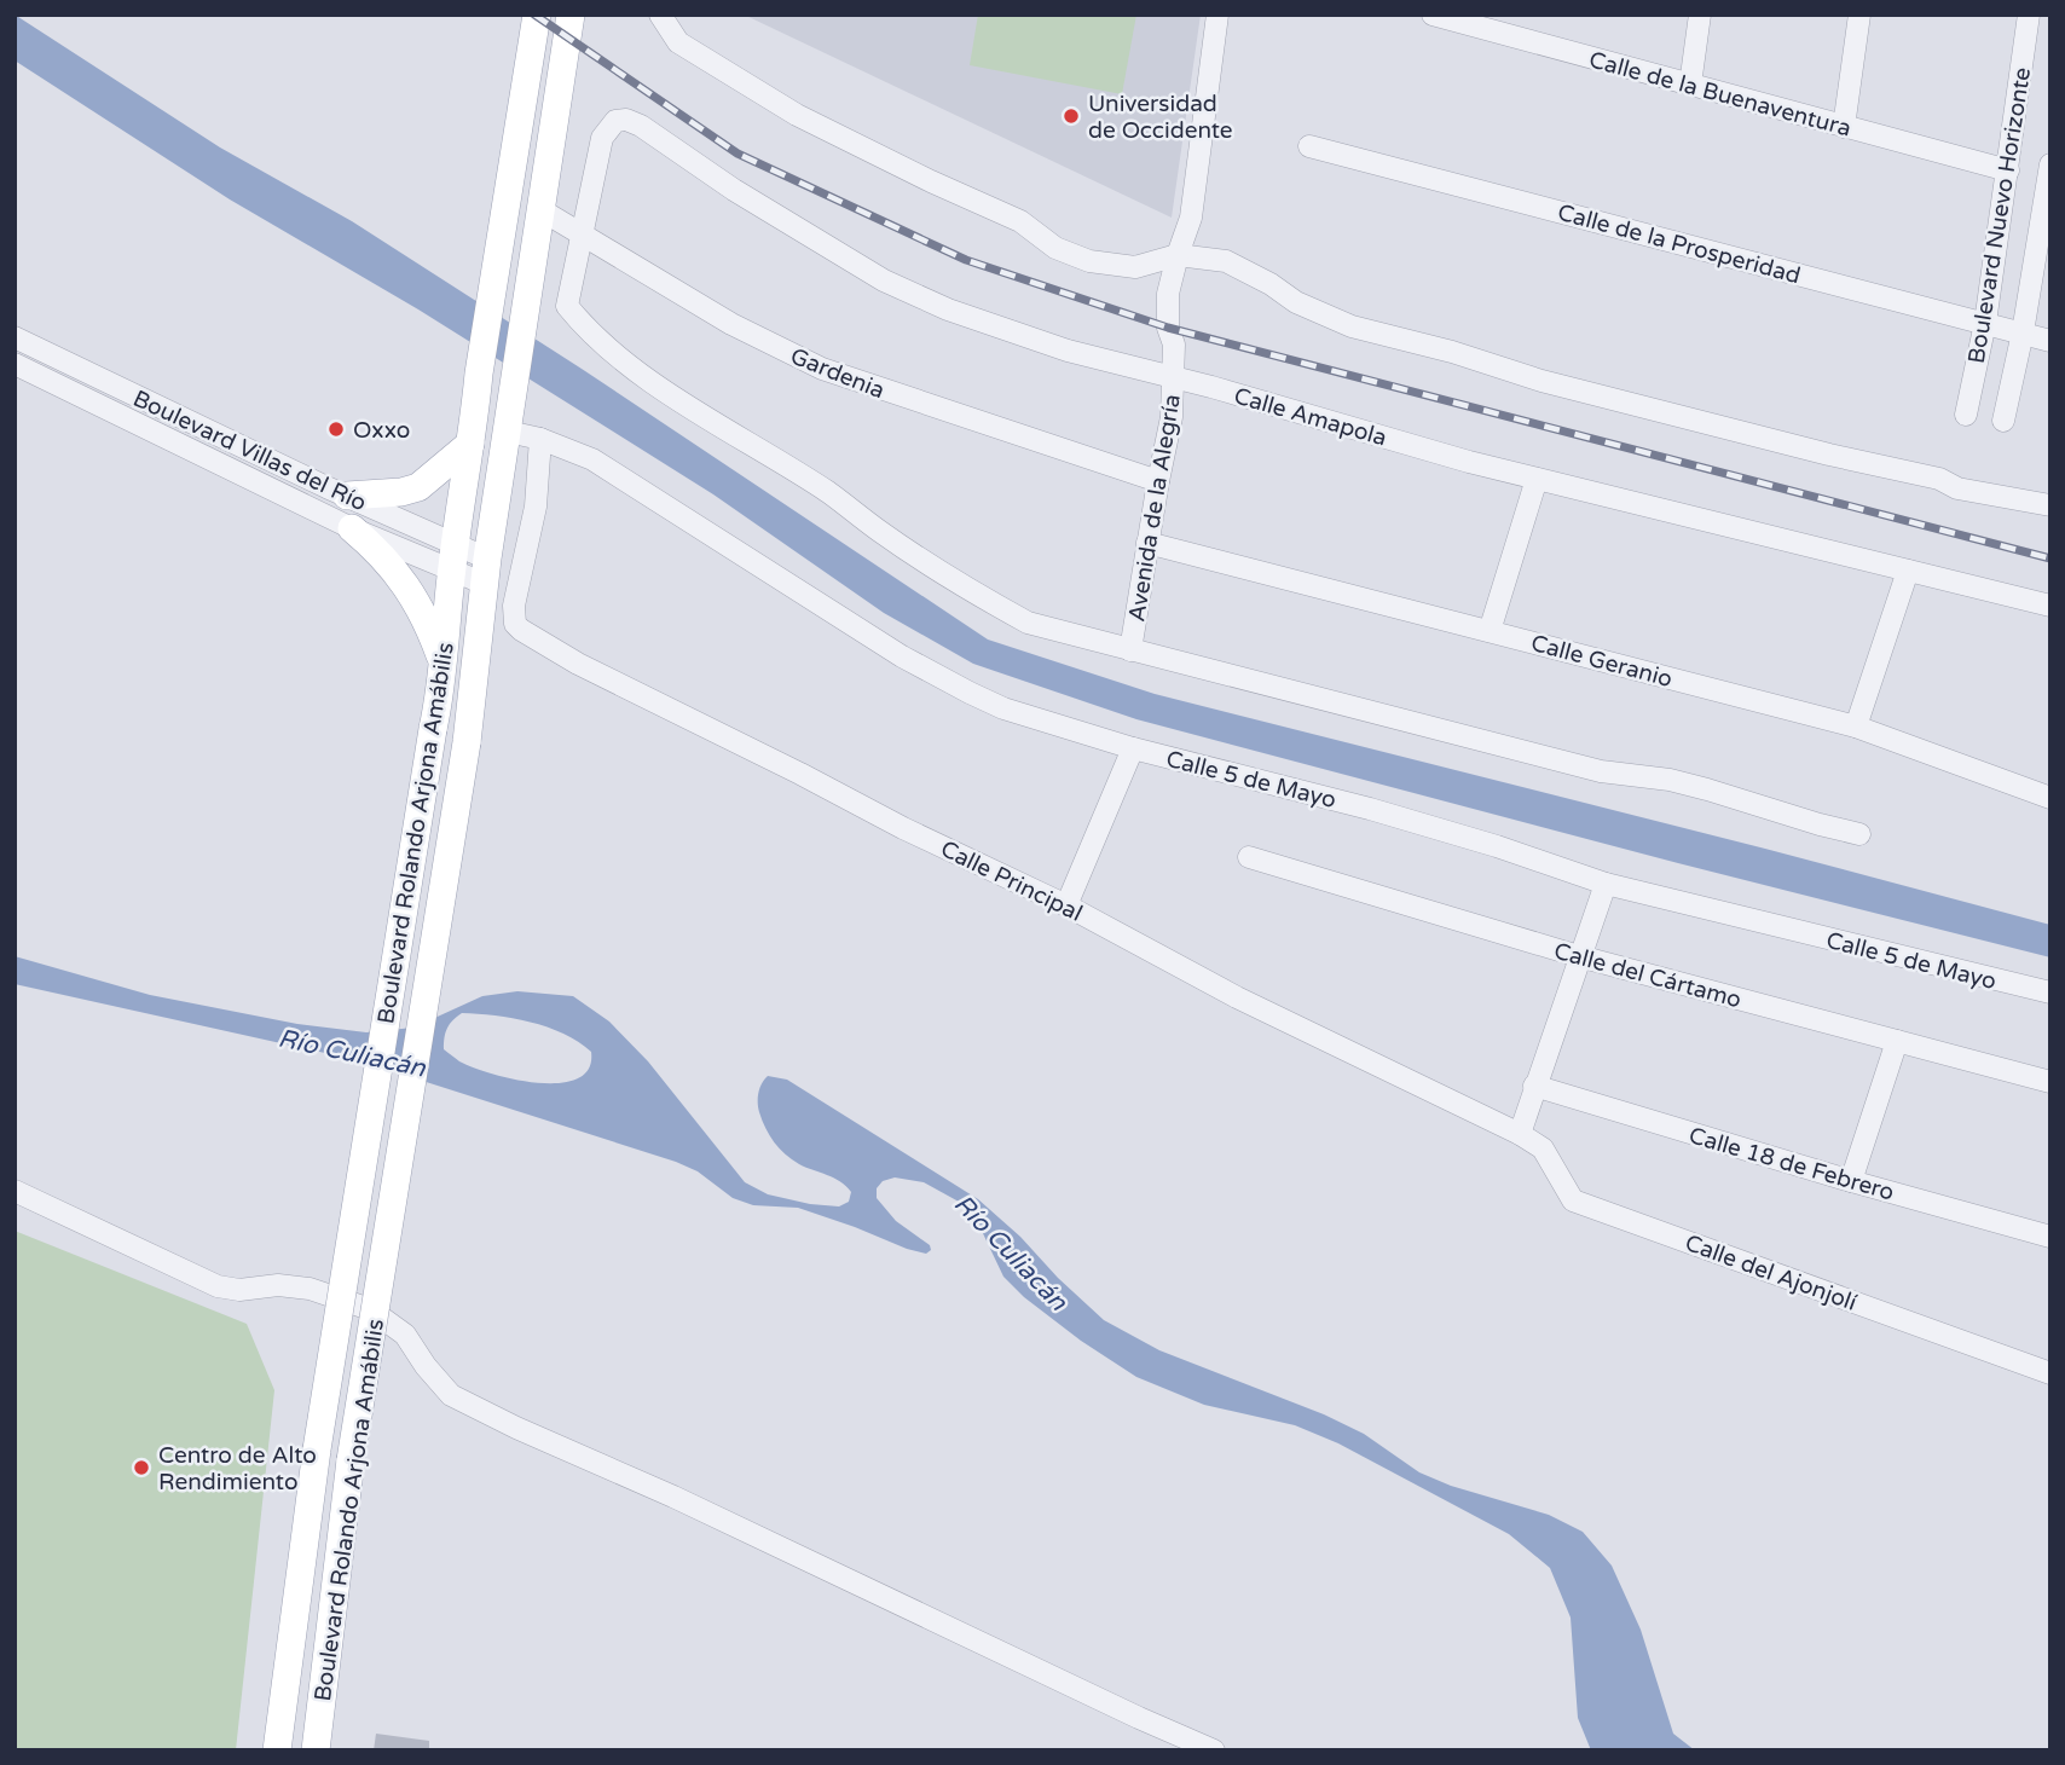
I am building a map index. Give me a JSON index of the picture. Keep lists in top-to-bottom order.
{
  "streets": {
    "main road": ["Boulevard Rolando Arjona Amábilis"],
    "street": [
      "Calle de la Buenaventura",
      "Boulevard Nuevo Horizonte",
      "Calle de la Prosperidad",
      "Gardenia",
      "Calle Amapola",
      "Boulevard Villas del Río",
      "Avenida de la Alegría",
      "Calle Geranio",
      "Calle 5 de Mayo",
      "Calle Principal",
      "Calle del Cártamo",
      "Calle 18 de Febrero",
      "Calle del Ajonjolí"
    ]
  },
  "crossings": [
    ["Calle de la Buenaventura", "Boulevard Nuevo Horizonte"],
    ["Boulevard Nuevo Horizonte", "Calle de la Prosperidad"],
    ["Gardenia", "Calle Amapola"],
    ["Gardenia", "Avenida de la Alegría"],
    ["Gardenia", "Boulevard Rolando Arjona Amábilis"],
    ["Calle Amapola", "Avenida de la Alegría"],
    ["Boulevard Villas del Río", "Boulevard Rolando Arjona Amábilis"],
    ["Avenida de la Alegría", "Calle Geranio"],
    ["Calle 5 de Mayo", "Boulevard Rolando Arjona Amábilis"],
    ["Calle 5 de Mayo", "Calle Principal"],
    ["Calle Principal", "Calle del Ajonjolí"]
  ],
  "water": ["Río Culiacán"],
  "places": ["Universidad de Occidente", "Oxxo", "Centro de Alto Rendimiento"]
}
